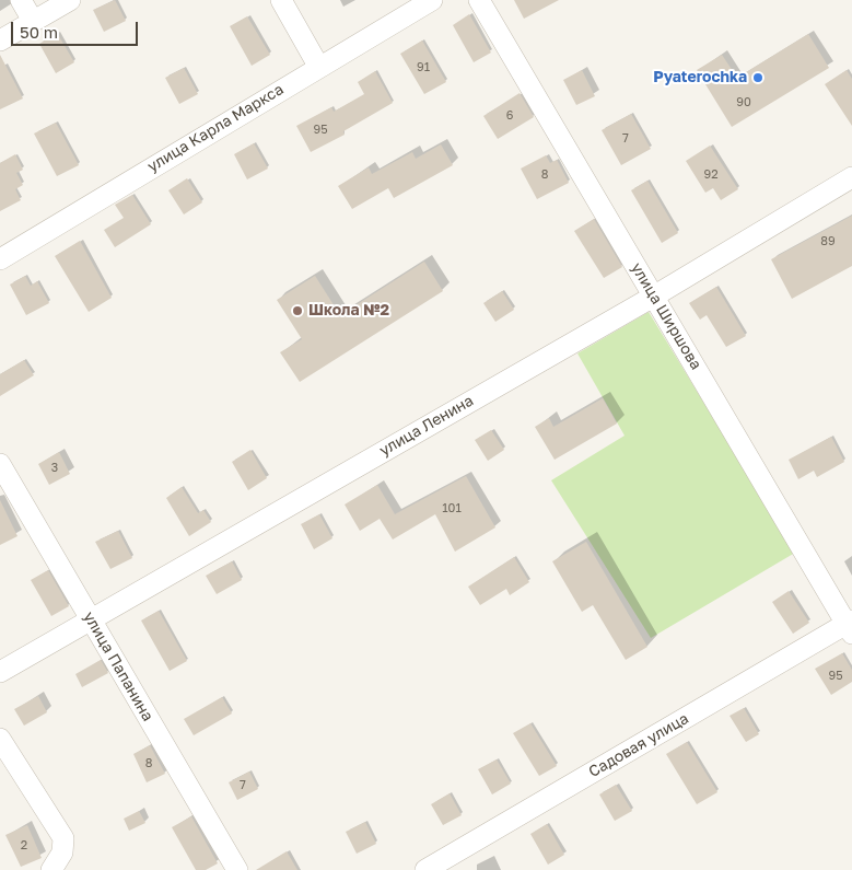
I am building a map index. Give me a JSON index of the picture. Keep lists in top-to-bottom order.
{
  "streets": {
    "street": [
      "улица Карла Маркса",
      "улица Ширшова",
      "улица Ленина",
      "улица Папанина",
      "Садовая улица"
    ]
  },
  "crossings": [
    ["улица Ширшова", "улица Ленина"],
    ["улица Ширшова", "Садовая улица"],
    ["улица Ленина", "улица Папанина"]
  ],
  "places": ["Pyaterochka", "Школа №2"],
  "house_numbers": [
    "91",
    "90",
    "6",
    "95",
    "7",
    "8",
    "92",
    "89",
    "3",
    "101",
    "95",
    "8",
    "7",
    "2"
  ],
  "scale_bar": "50 m"
}
